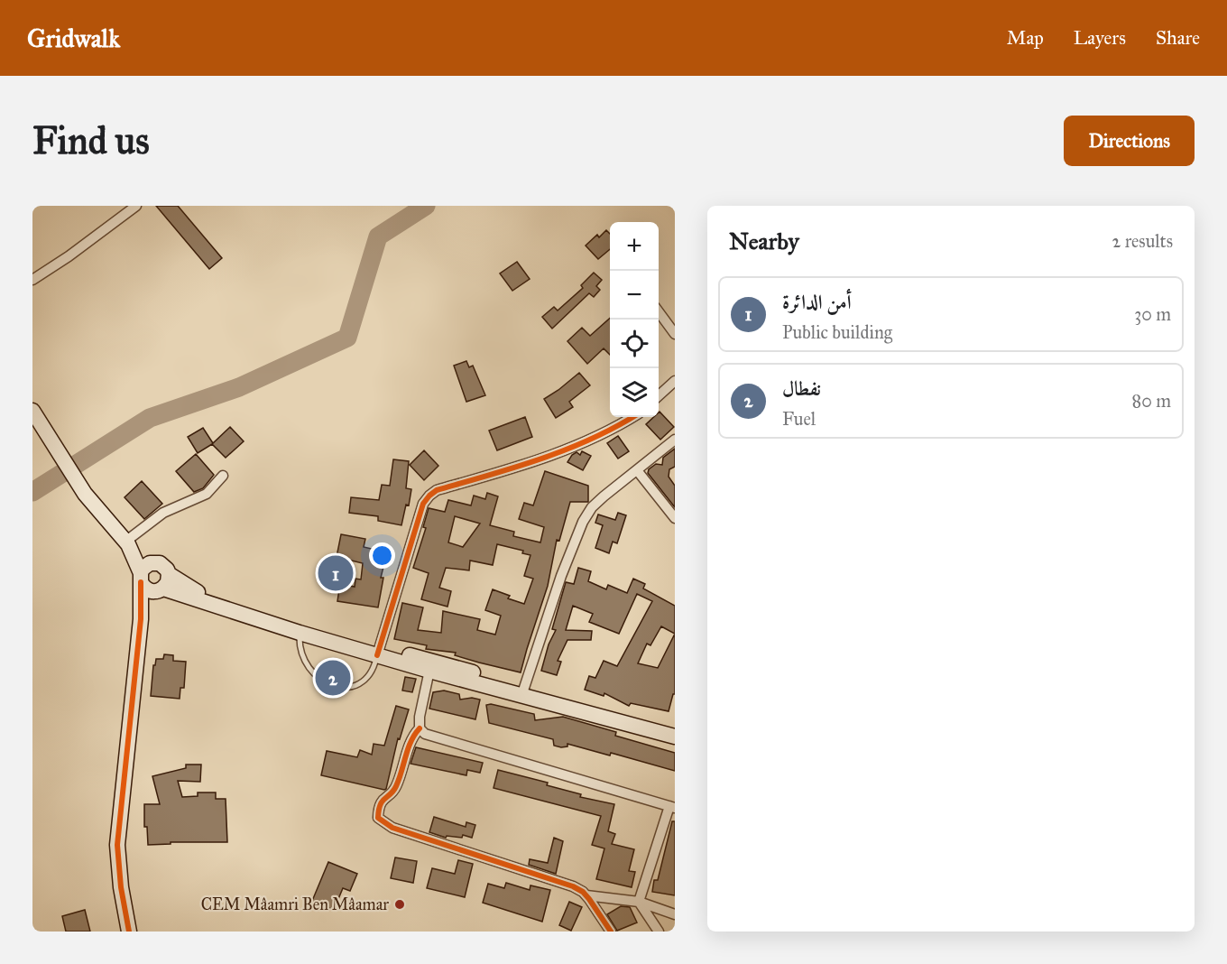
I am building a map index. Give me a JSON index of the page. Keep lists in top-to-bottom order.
{
  "places": ["CEM Mâamri Ben Mâamar"],
  "page": {
    "header": "Gridwalk",
    "nav": ["Map", "Layers", "Share"],
    "buttons": "Directions",
    "title": "Find us",
    "heading": ["Nearby", "2 results"],
    "map_buttons": ["+", "−"],
    "list": [
      {
        "mark": "1",
        "name": "أمن الدائرة",
        "note": "Public building",
        "value": "30 m"
      },
      {
        "mark": "2",
        "name": "نفطال",
        "note": "Fuel",
        "value": "80 m"
      }
    ],
    "pins": ["1", "2"]
  }
}
